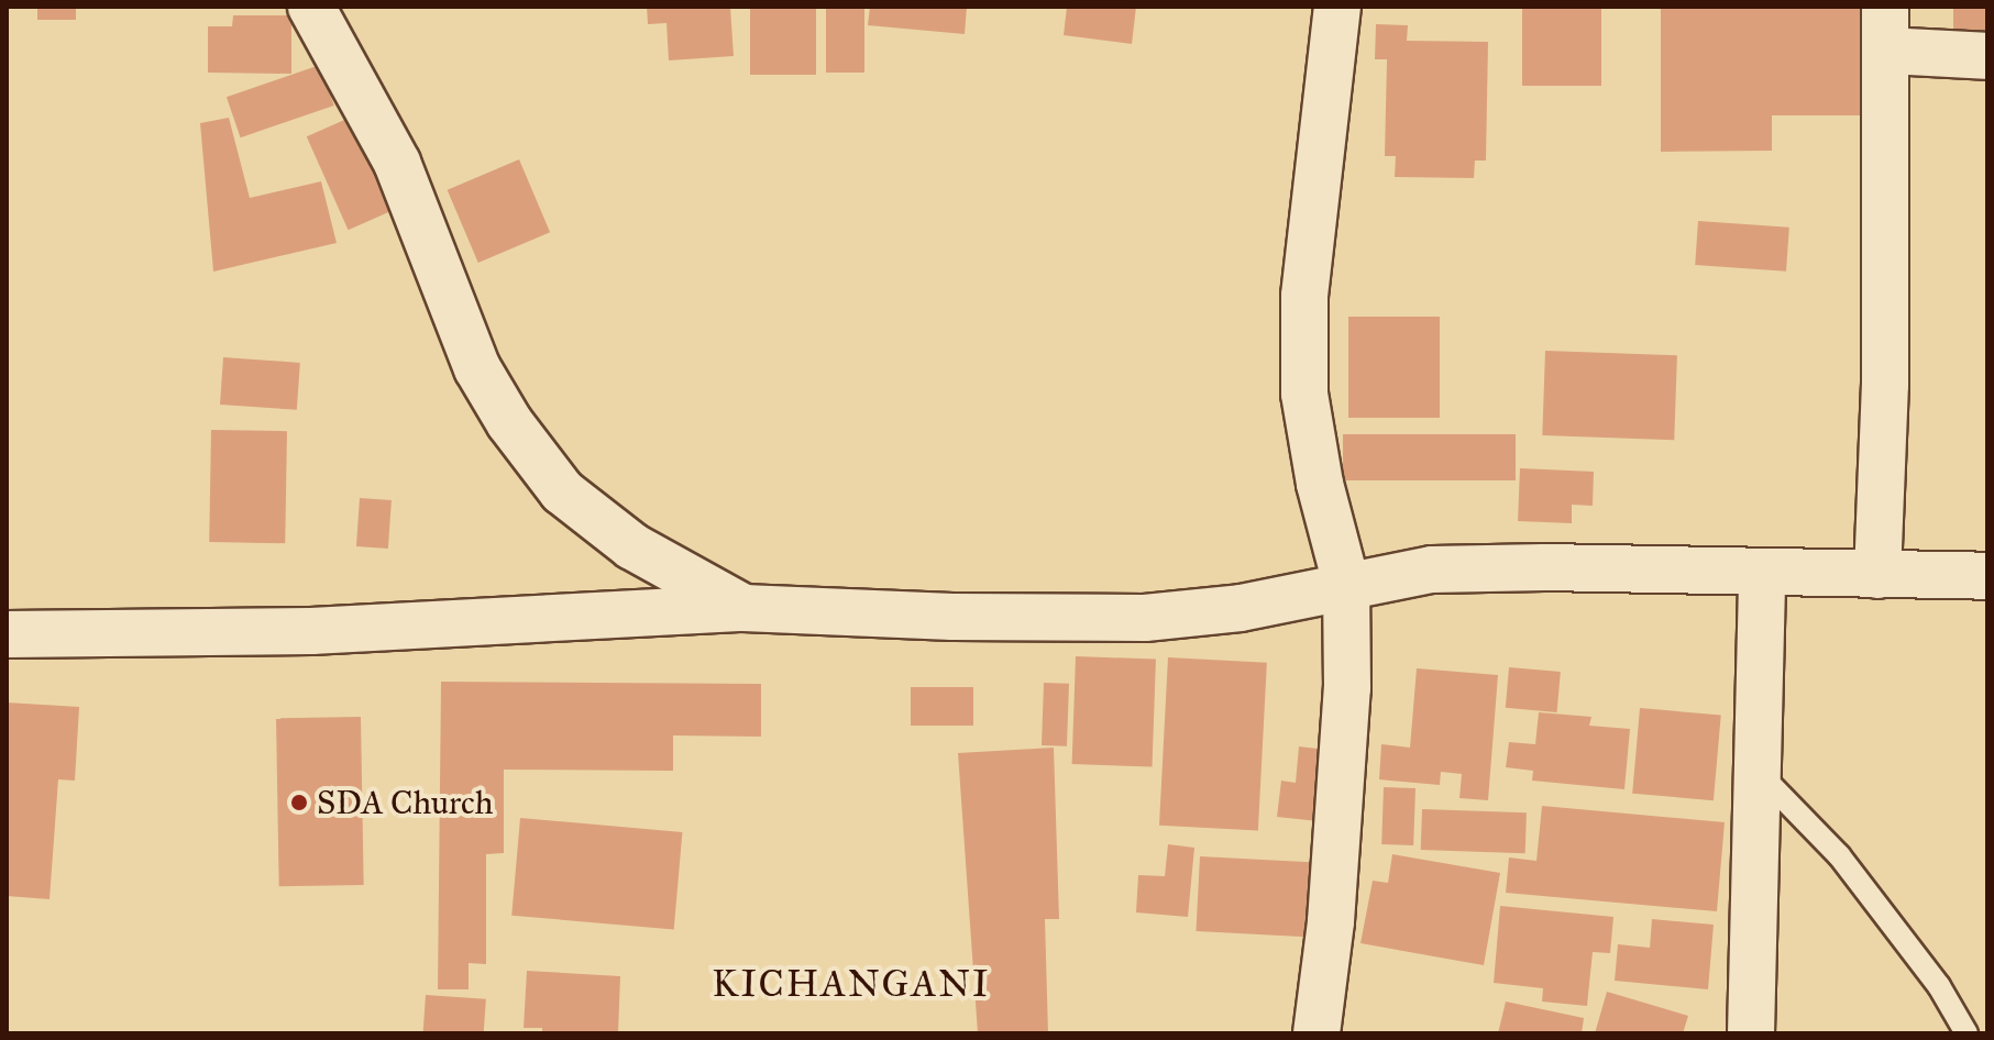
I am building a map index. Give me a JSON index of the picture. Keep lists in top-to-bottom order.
{
  "districts": ["KICHANGANI"],
  "places": ["SDA Church"]
}
